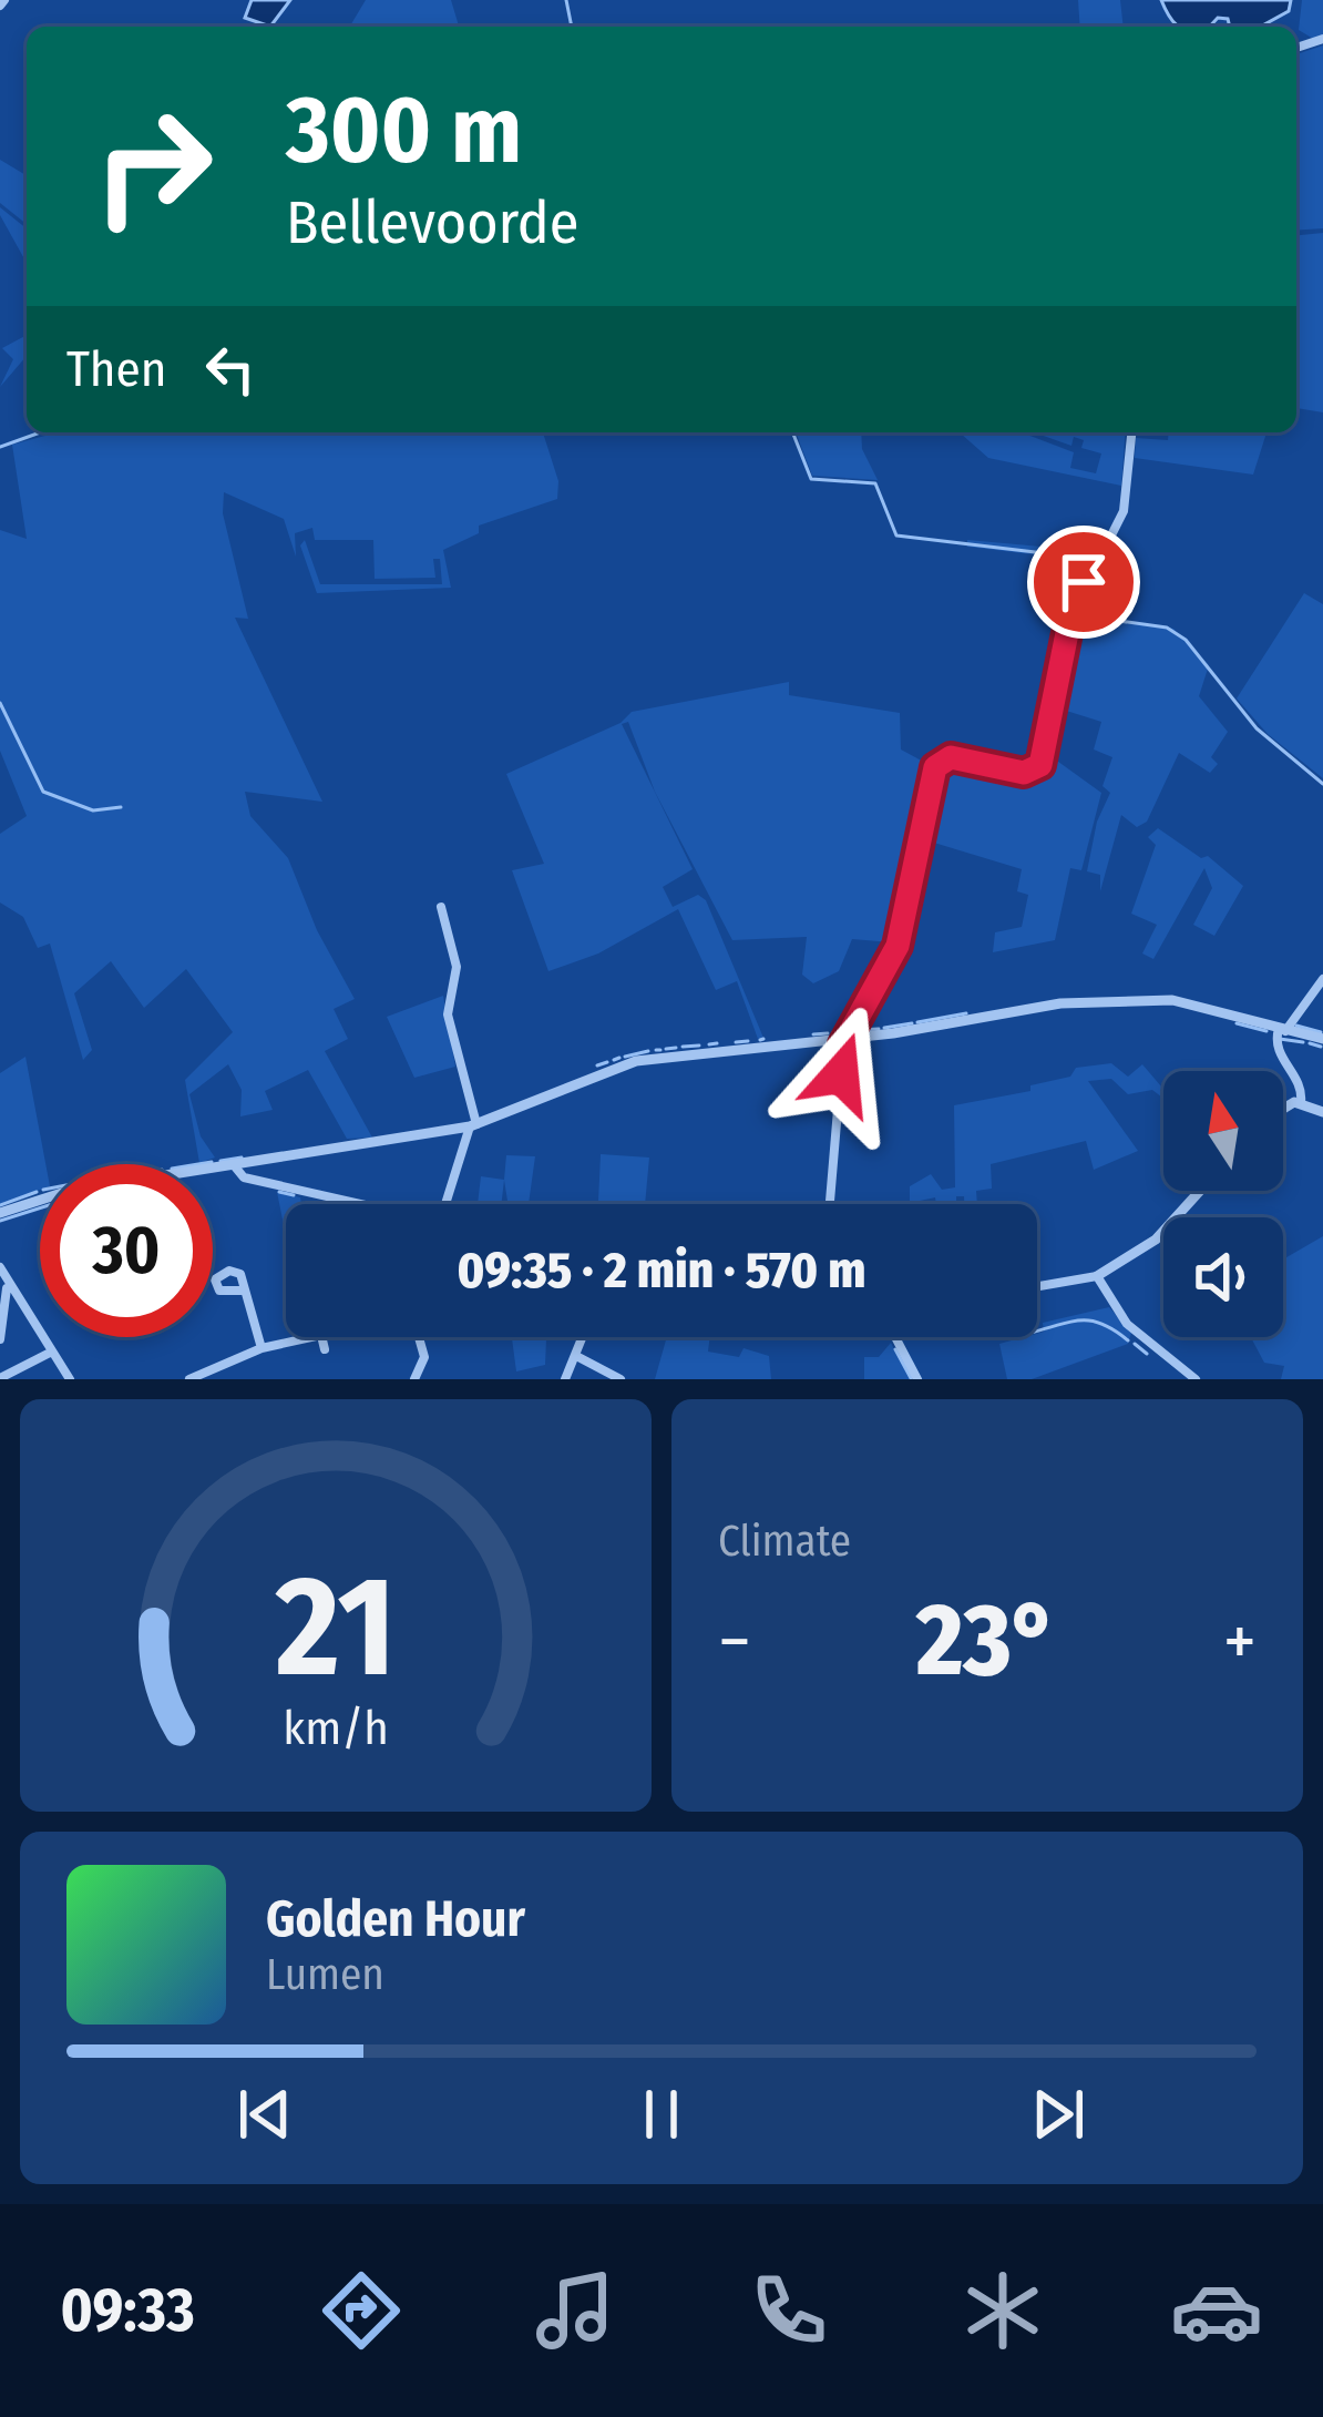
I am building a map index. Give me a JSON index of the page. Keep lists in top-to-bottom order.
{
  "north": "top",
  "page": {
    "turn": ["300 m", "Bellevoorde"],
    "then": "Then",
    "limit": "30",
    "trip": "09:35 · 2 min · 570 m",
    "tile": "Climate",
    "heat": ["−", "23°", "+"],
    "song": ["Golden Hour", "Lumen"],
    "tabs": "09:33",
    "gauge": ["21", "km/h"]
  }
}
